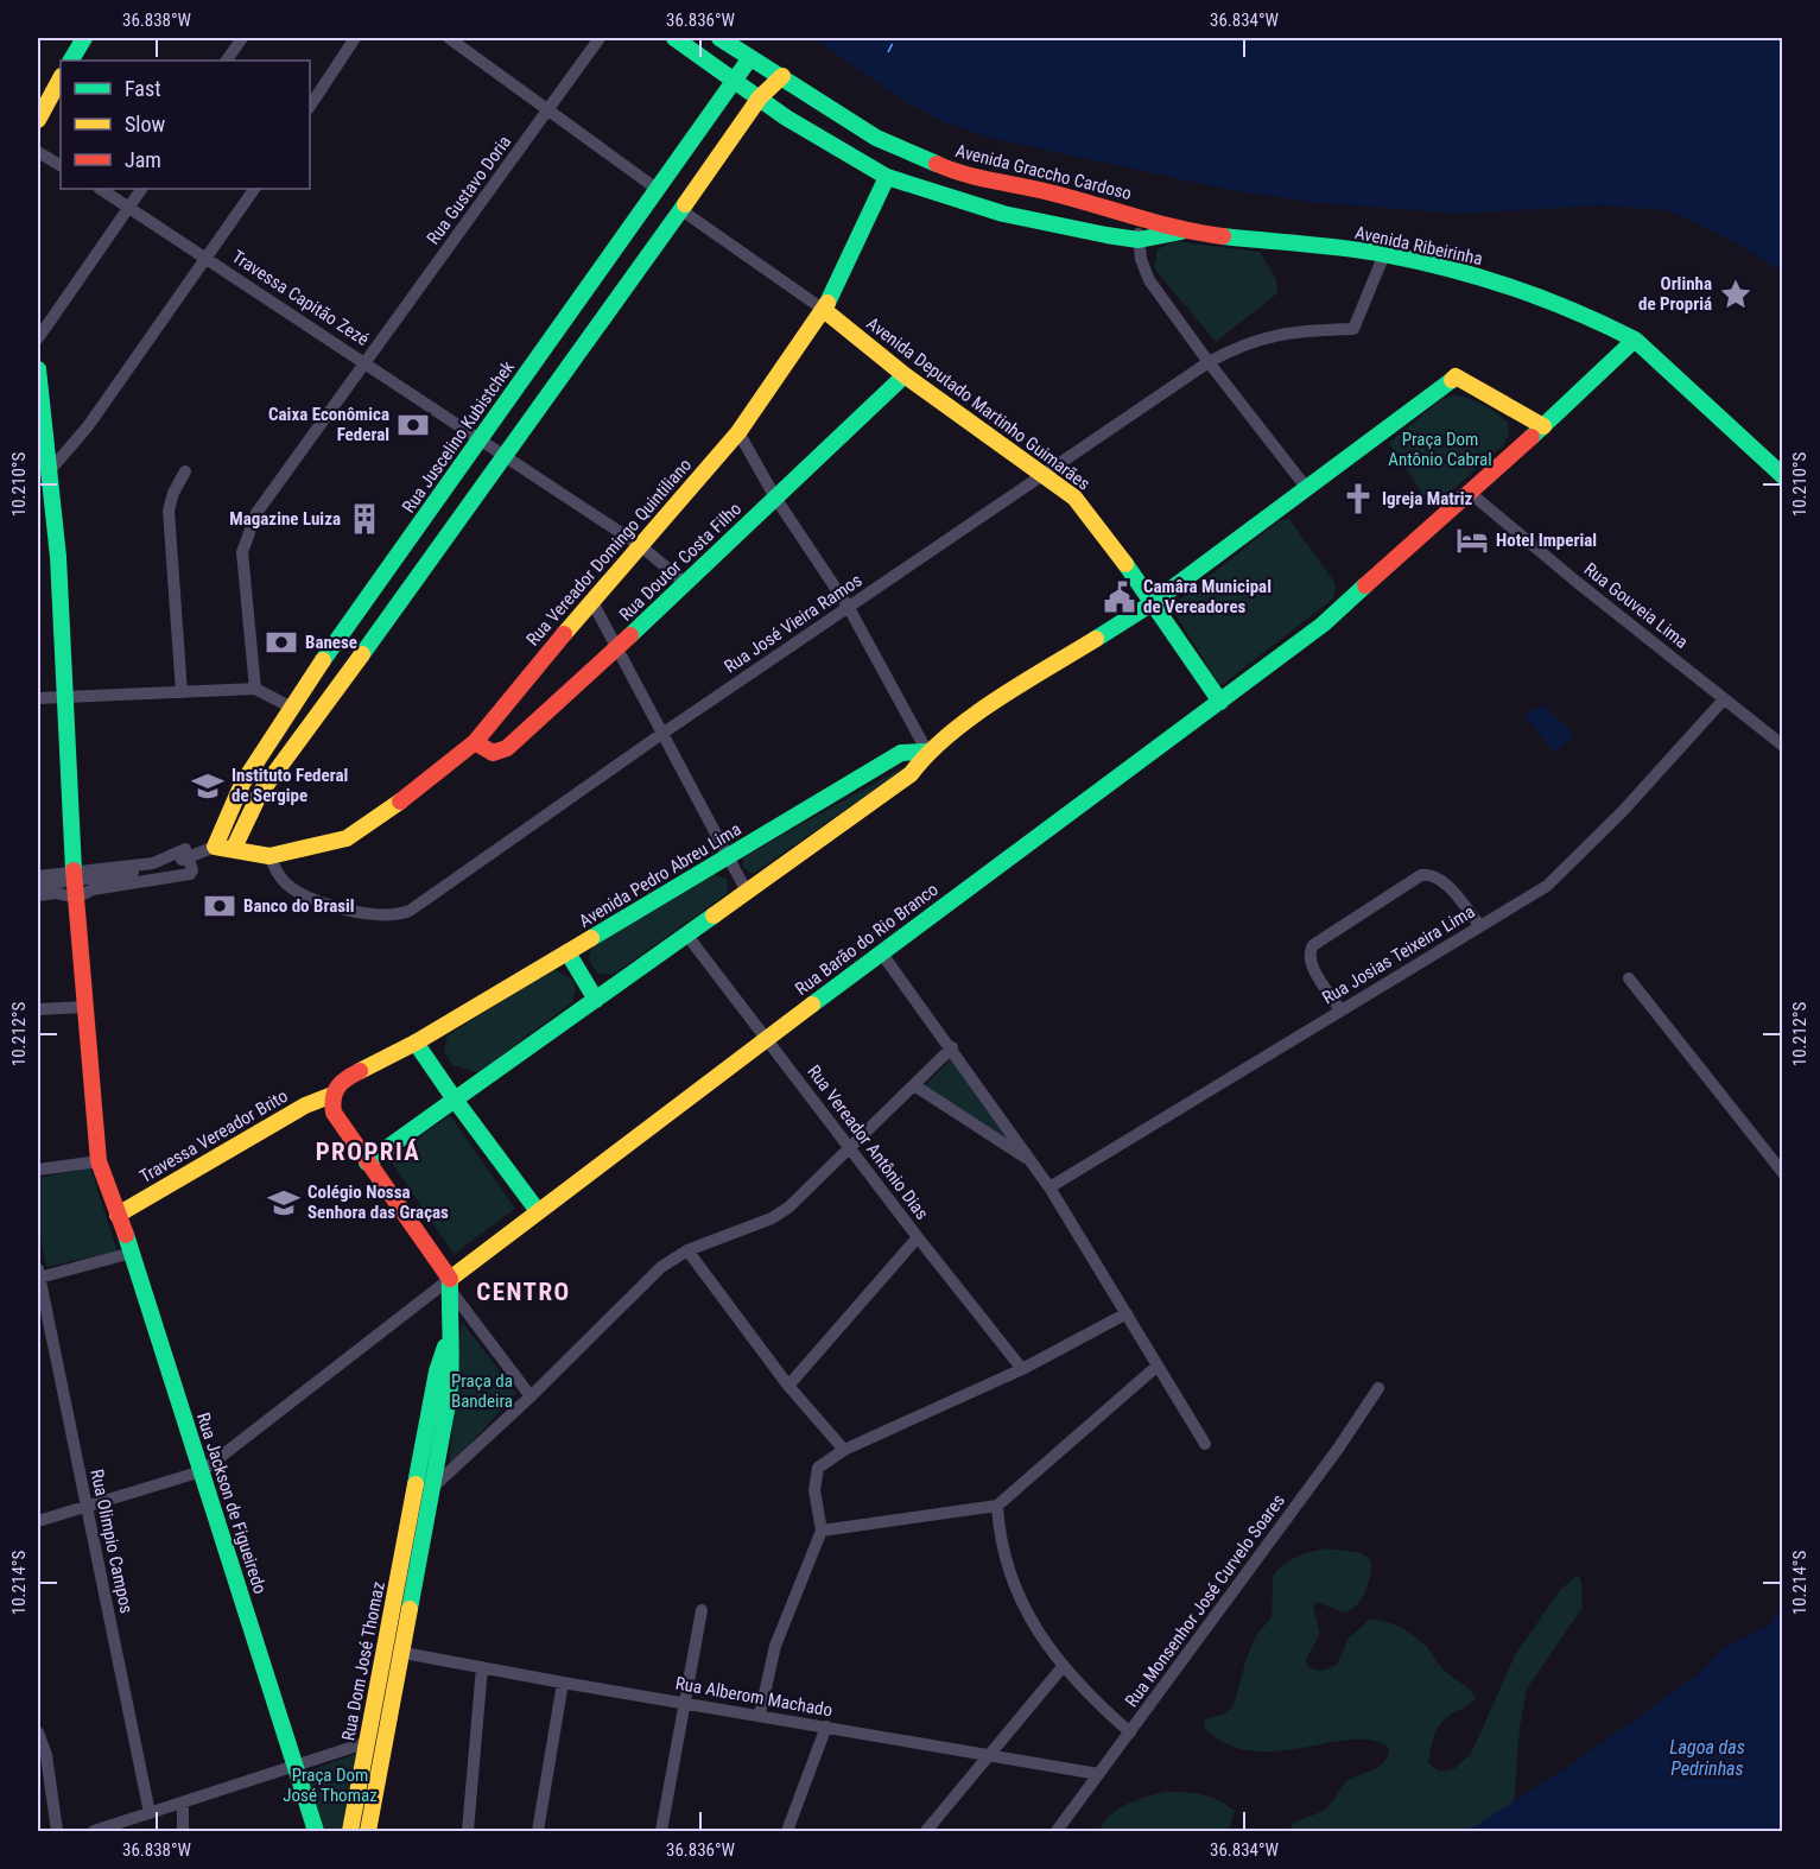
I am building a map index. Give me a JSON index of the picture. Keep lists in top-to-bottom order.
{
  "streets": {
    "main road": [
      "Avenida Graccho Cardoso",
      "Avenida Ribeirinha",
      "Avenida Deputado Martinho Guimarães",
      "Rua Juscelino Kubistchek",
      "Rua Vereador Domingo Quintiliano",
      "Rua Doutor Costa Filho",
      "Avenida Pedro Abreu Lima",
      "Rua Barão do Rio Branco",
      "Travessa Vereador Brito",
      "Rua Jackson de Figueiredo",
      "Rua Dom José Thomaz"
    ],
    "street": [
      "Rua Gustavo Doria",
      "Travessa Capitão Zezé",
      "Rua Gouveia Lima",
      "Rua José Vieira Ramos",
      "Rua Josias Teixeira Lima",
      "Rua Vereador Antônio Dias",
      "Rua Olimpio Campos",
      "Rua Monsenhor José Curvelo Soares",
      "Rua Alberom Machado"
    ]
  },
  "crossings": [
    ["Avenida Graccho Cardoso", "Avenida Ribeirinha"],
    ["Avenida Graccho Cardoso", "Rua Juscelino Kubistchek"],
    ["Rua Gustavo Doria", "Travessa Capitão Zezé"],
    ["Avenida Ribeirinha", "Rua José Vieira Ramos"],
    ["Travessa Capitão Zezé", "Rua Juscelino Kubistchek"],
    ["Avenida Deputado Martinho Guimarães", "Rua Vereador Domingo Quintiliano"],
    ["Avenida Deputado Martinho Guimarães", "Rua Doutor Costa Filho"],
    ["Avenida Deputado Martinho Guimarães", "Rua José Vieira Ramos"],
    ["Avenida Deputado Martinho Guimarães", "Avenida Pedro Abreu Lima"],
    ["Avenida Deputado Martinho Guimarães", "Rua Barão do Rio Branco"],
    ["Rua Vereador Domingo Quintiliano", "Rua Doutor Costa Filho"],
    ["Rua Vereador Domingo Quintiliano", "Rua José Vieira Ramos"],
    ["Rua Gouveia Lima", "Rua Barão do Rio Branco"],
    ["Rua Gouveia Lima", "Rua Josias Teixeira Lima"],
    ["Avenida Pedro Abreu Lima", "Travessa Vereador Brito"],
    ["Avenida Pedro Abreu Lima", "Rua Vereador Antônio Dias"],
    ["Rua Barão do Rio Branco", "Rua Vereador Antônio Dias"],
    ["Travessa Vereador Brito", "Rua Jackson de Figueiredo"],
    ["Rua Monsenhor José Curvelo Soares", "Rua Alberom Machado"]
  ],
  "districts": ["PROPRIÁ", "CENTRO"],
  "water": ["Lagoa das Pedrinhas"],
  "parks": ["Praça Dom Antônio Cabral", "Praça da Bandeira", "Praça Dom José Thomaz"],
  "places": {
    "place": ["Orlinha de Propriá"],
    "bank": ["Caixa Econômica Federal", "Banese", "Banco do Brasil"],
    "church": ["Igreja Matriz"],
    "building": ["Magazine Luiza"],
    "hotel": ["Hotel Imperial"],
    "public building": ["Camâra Municipal de Vereadores"],
    "school or university": ["Instituto Federal de Sergipe", "Colégio Nossa Senhora das Graças"]
  },
  "legend": ["Fast", "Slow", "Jam"],
  "coordinates": [
    "36.838°W",
    "36.836°W",
    "36.834°W",
    "10.210°S",
    "10.212°S",
    "10.214°S"
  ]
}
